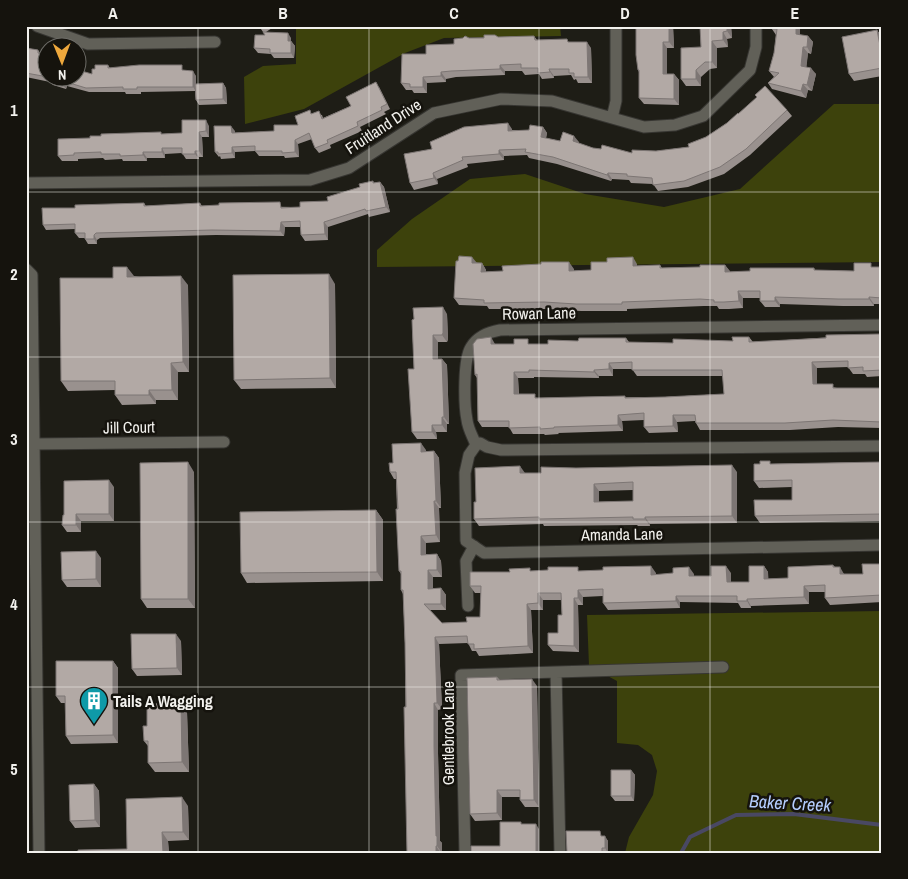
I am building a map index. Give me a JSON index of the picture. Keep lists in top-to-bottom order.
{
  "streets": {
    "street": [
      "Fruitland Drive",
      "Rowan Lane",
      "Jill Court",
      "Amanda Lane",
      "Gentlebrook Lane"
    ]
  },
  "water": ["Baker Creek"],
  "places": {
    "building": ["Tails A Wagging"]
  },
  "north": "bottom",
  "grid": {
    "columns": [
      "A",
      "B",
      "C",
      "D",
      "E"
    ],
    "rows": [
      "1",
      "2",
      "3",
      "4",
      "5"
    ]
  }
}
